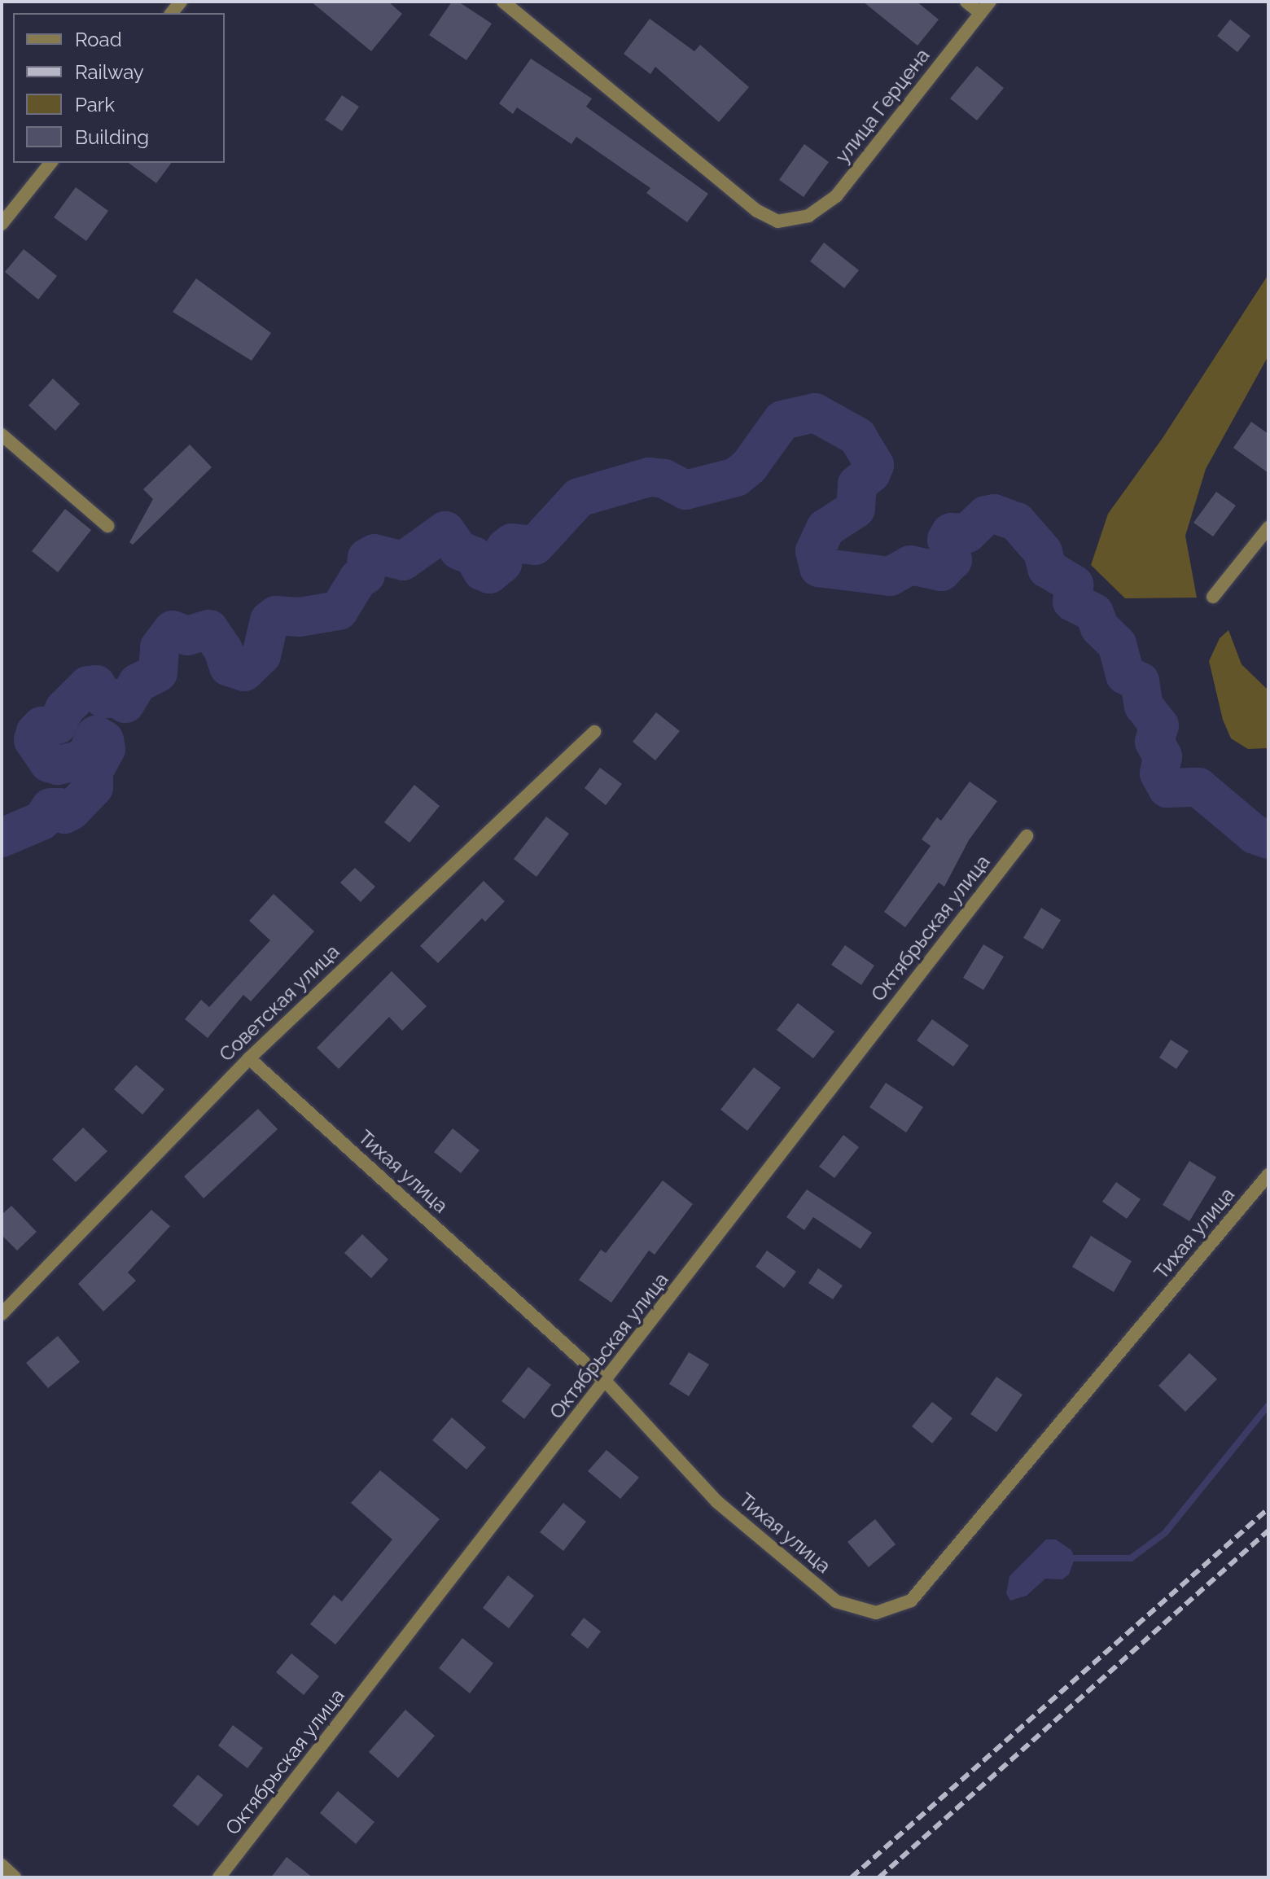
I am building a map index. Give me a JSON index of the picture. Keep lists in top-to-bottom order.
{
  "streets": {
    "street": [
      "улица Герцена",
      "Октябрьская улица",
      "Советская улица",
      "Тихая улица"
    ]
  },
  "crossings": [
    ["Октябрьская улица", "Тихая улица"],
    ["Советская улица", "Тихая улица"]
  ],
  "legend": [
    "Road",
    "Railway",
    "Park",
    "Building"
  ]
}
